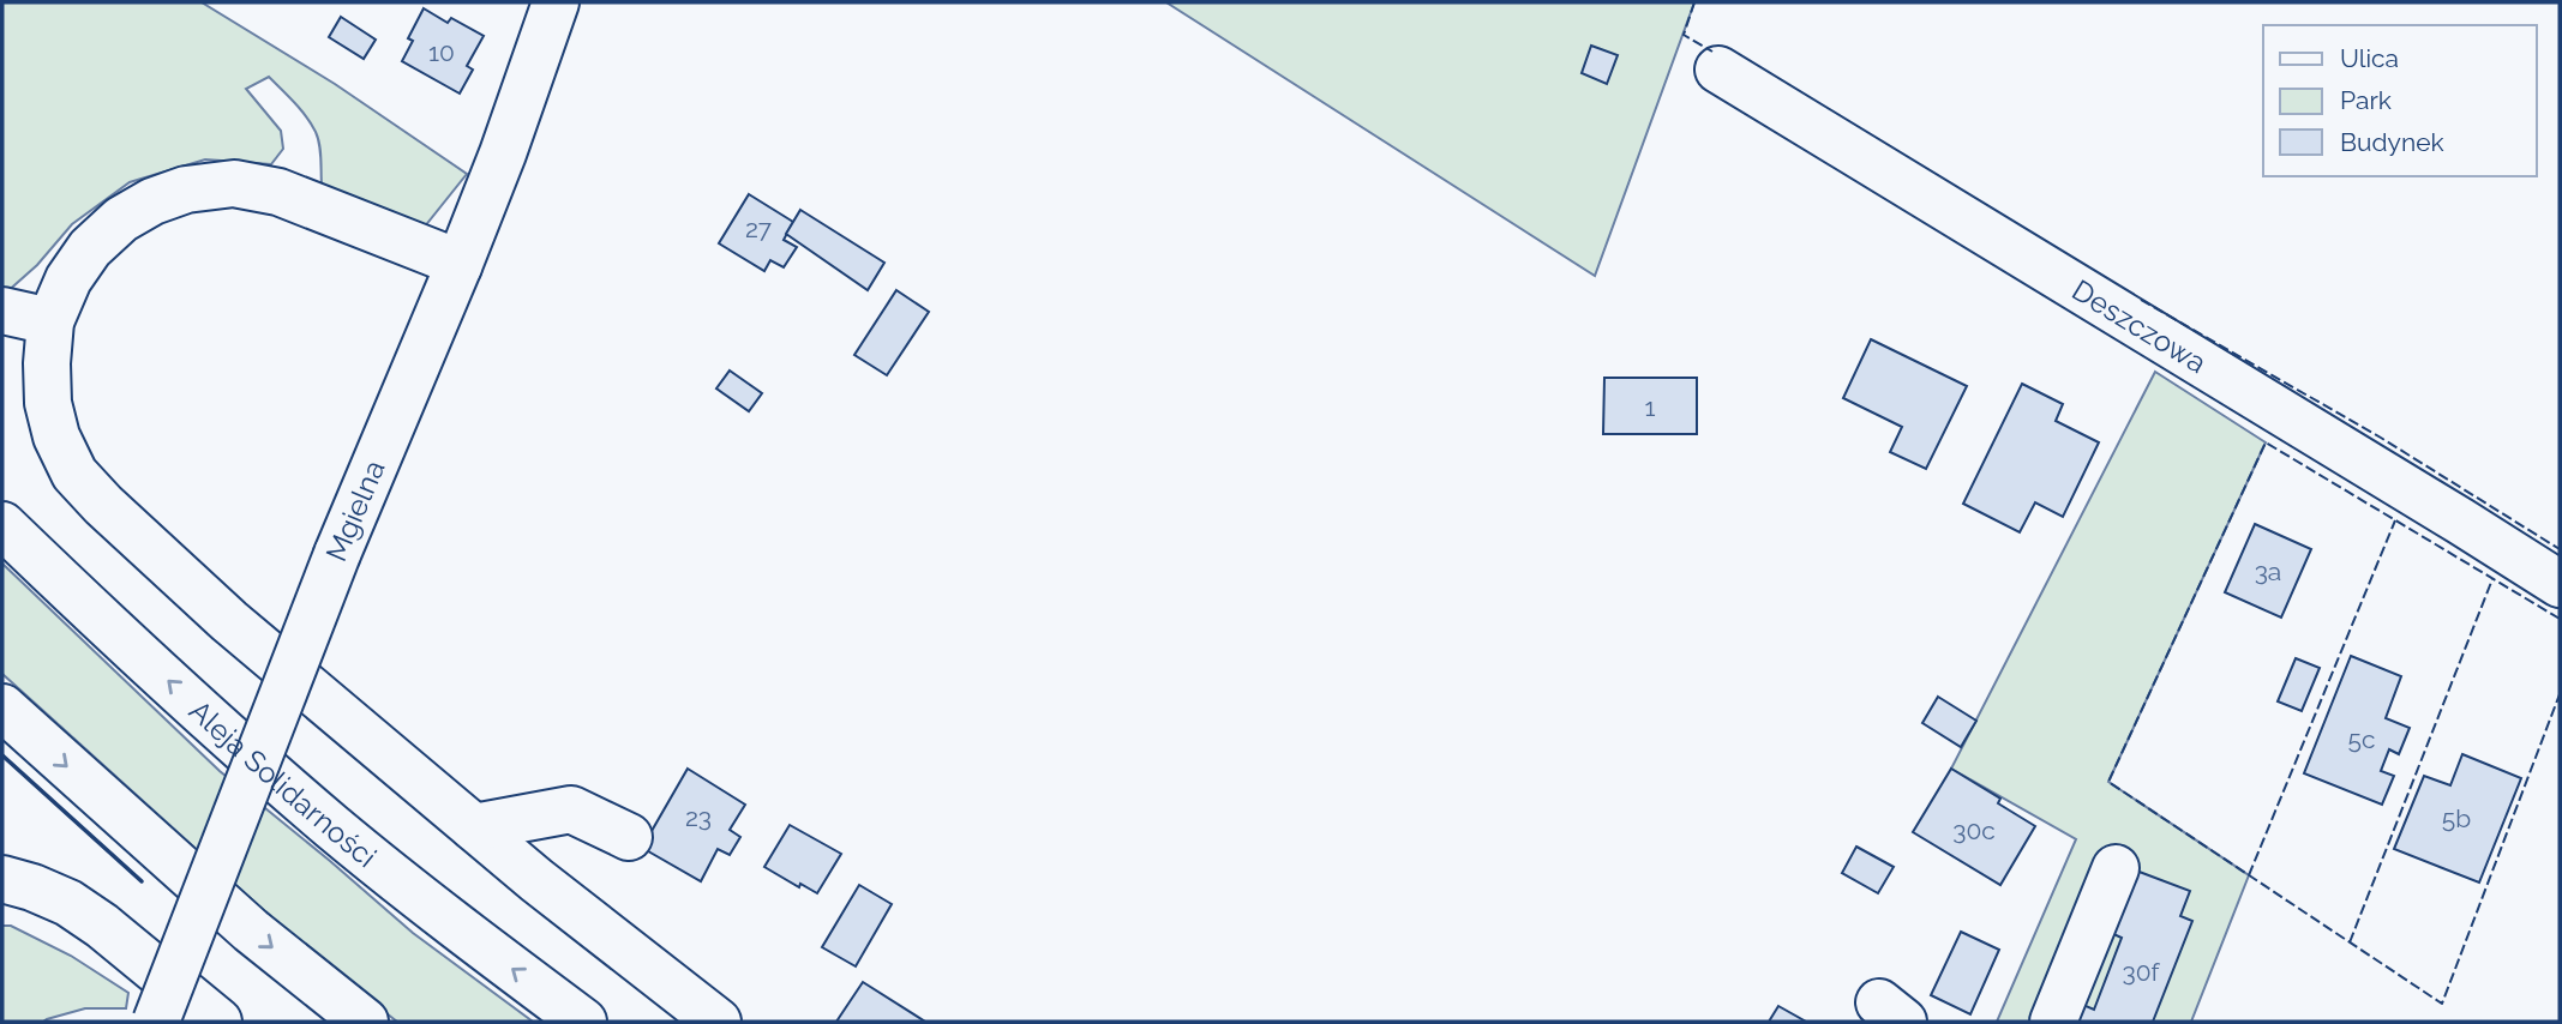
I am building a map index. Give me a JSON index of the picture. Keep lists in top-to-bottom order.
{
  "streets": {
    "street": ["Deszczowa", "Mgielna", "Aleja Solidarności"]
  },
  "house_numbers": [
    "10",
    "27",
    "1",
    "3a",
    "5c",
    "23",
    "5b",
    "30c",
    "30f"
  ],
  "legend": ["Ulica", "Park", "Budynek"]
}
